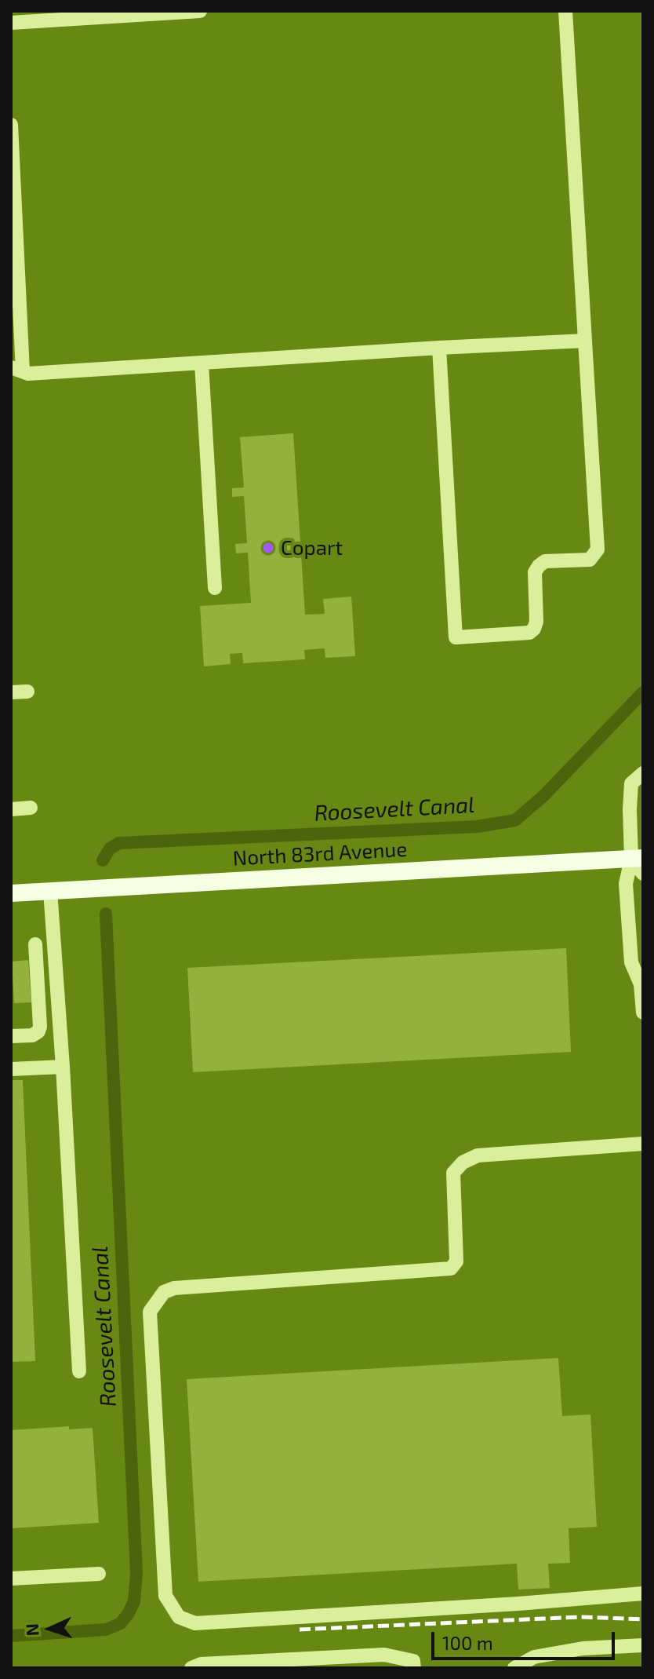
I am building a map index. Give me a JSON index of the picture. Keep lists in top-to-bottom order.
{
  "streets": {
    "main road": ["North 83rd Avenue"]
  },
  "water": ["Roosevelt Canal"],
  "places": ["Copart"],
  "scale_bar": "100 m",
  "north": "left"
}
